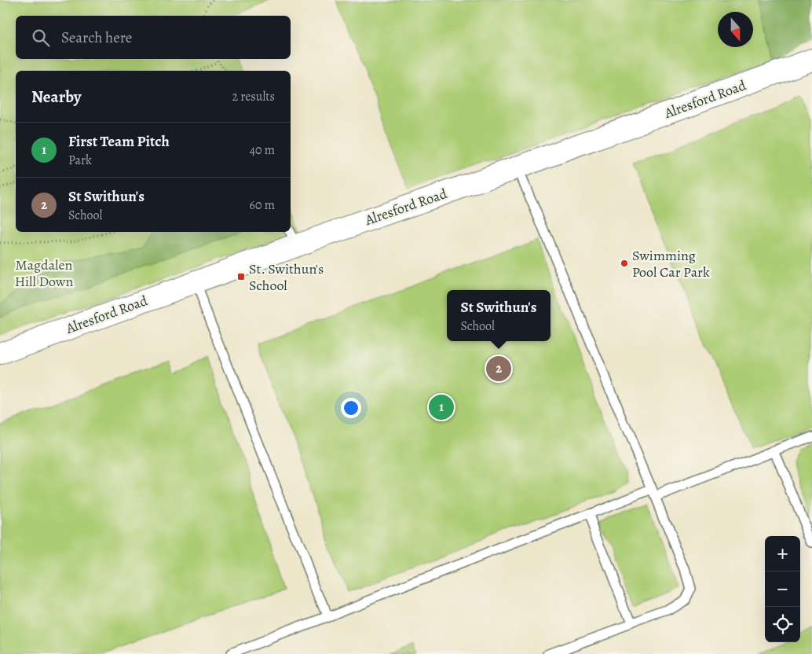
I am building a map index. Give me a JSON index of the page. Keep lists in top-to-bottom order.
{
  "streets": {
    "main road": ["Alresford Road"]
  },
  "parks": ["Magdalen Hill Down"],
  "places": {
    "other": ["Swimming Pool Car Park"],
    "transit": ["St. Swithun's School"]
  },
  "north": "bottom",
  "page": {
    "search": "Search here",
    "heading": ["Nearby", "2 results"],
    "list": [
      {
        "mark": "1",
        "name": "First Team Pitch",
        "note": "Park",
        "value": "40 m"
      },
      {
        "mark": "2",
        "name": "St Swithun's",
        "note": "School",
        "value": "60 m"
      }
    ],
    "popup": ["St Swithun's", "School"],
    "pins": ["2", "1"],
    "map_buttons": ["+", "−"]
  }
}
